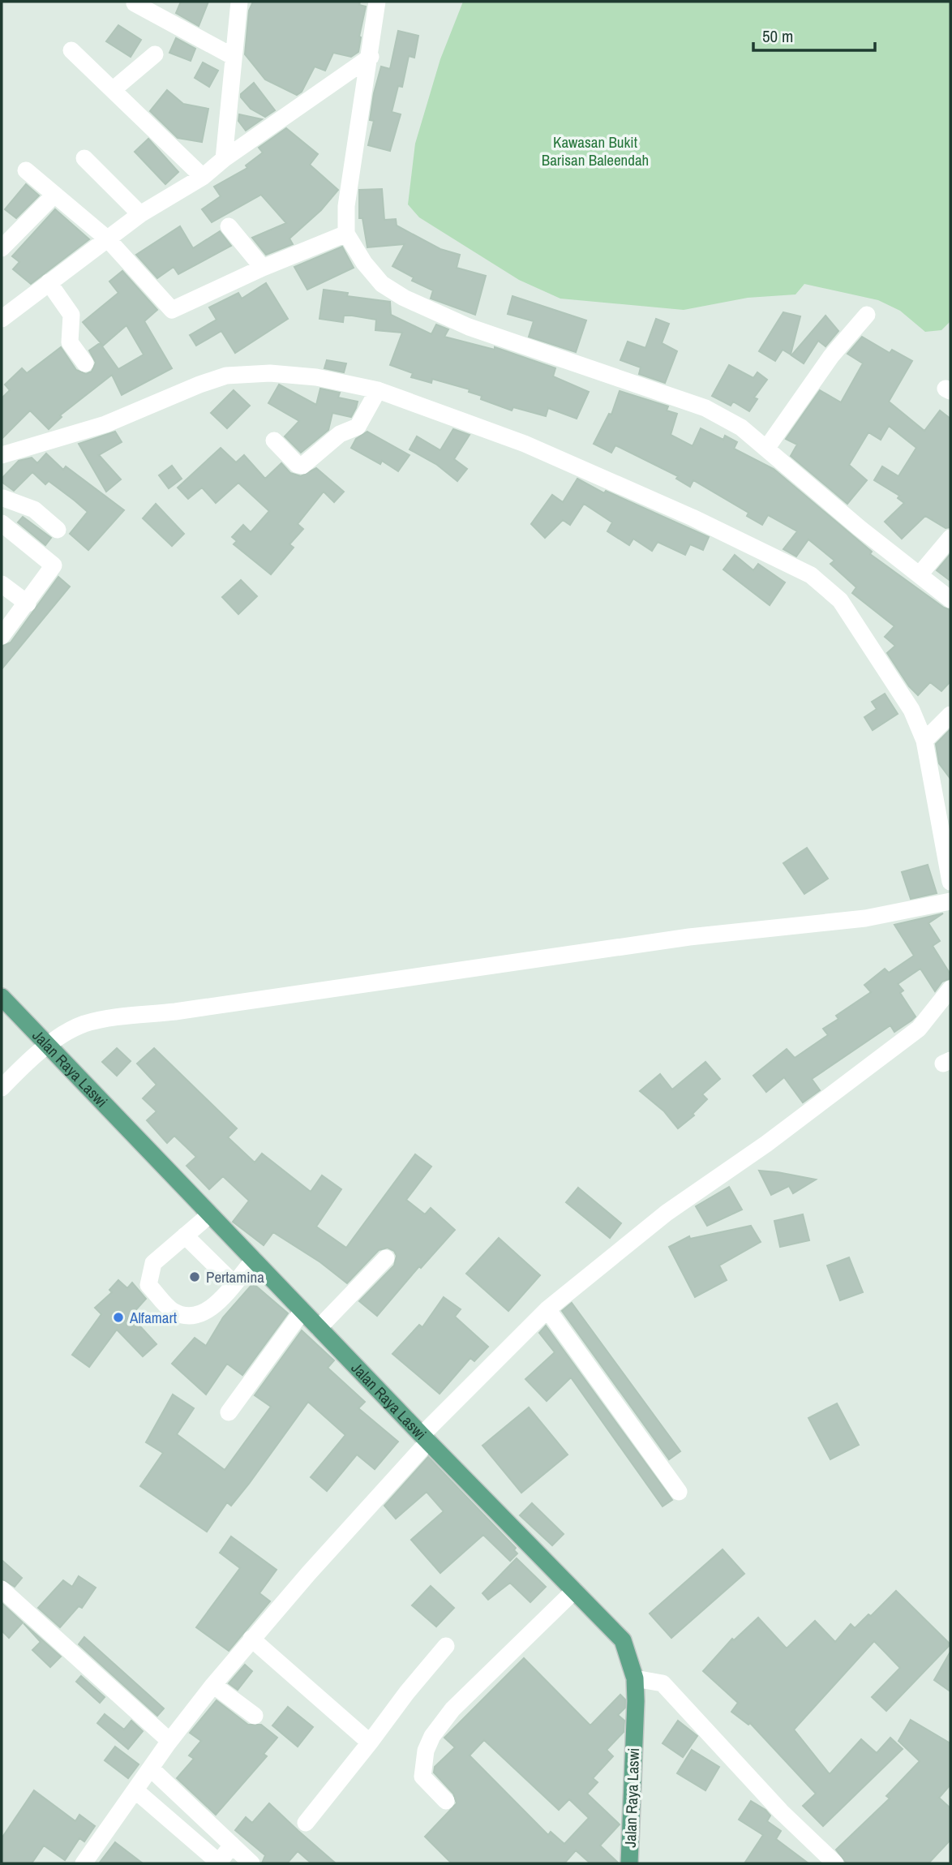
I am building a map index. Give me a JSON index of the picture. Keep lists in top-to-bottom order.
{
  "streets": {
    "main road": ["Jalan Raya Laswi"]
  },
  "parks": ["Kawasan Bukit Barisan Baleendah"],
  "places": ["Pertamina", "Alfamart"],
  "scale_bar": "50 m"
}
